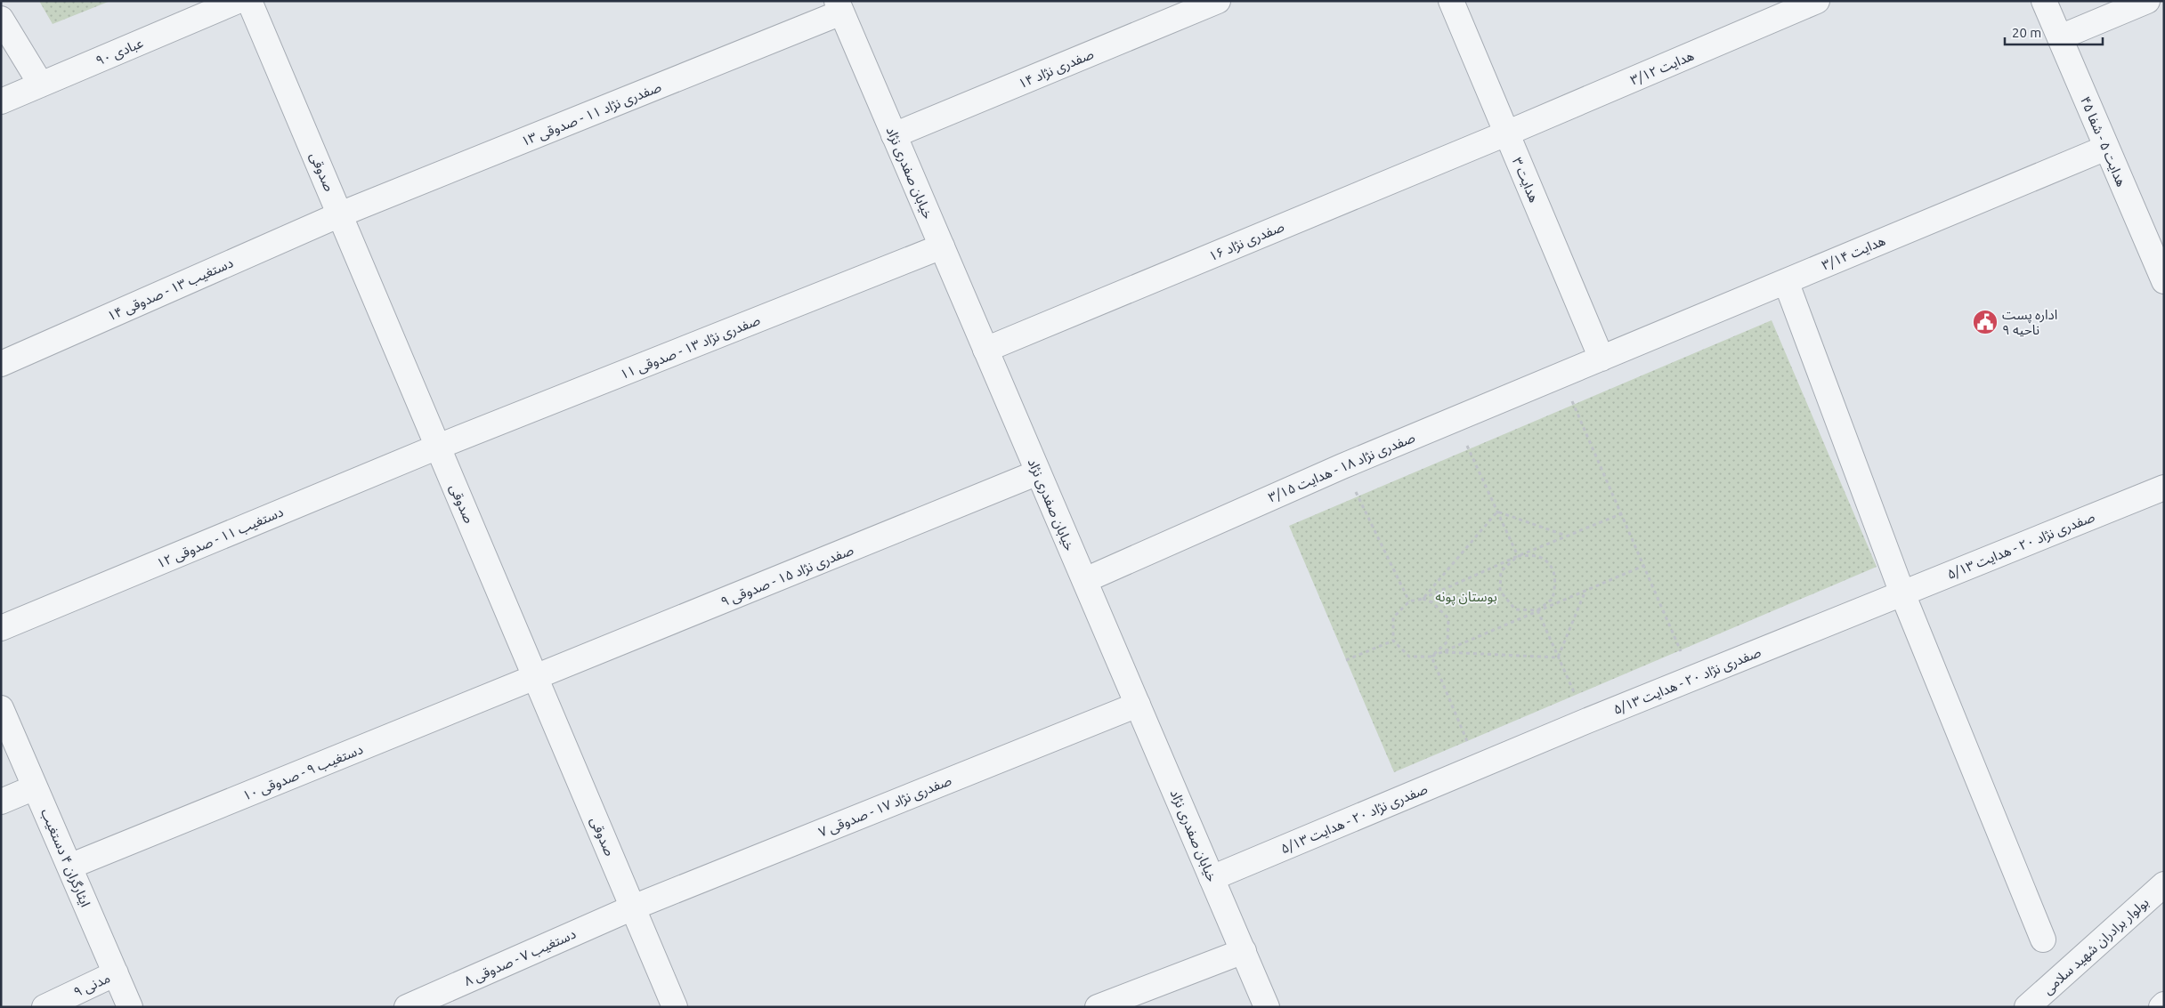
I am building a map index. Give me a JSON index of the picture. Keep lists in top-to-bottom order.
{
  "streets": {
    "street": [
      "عبادی ۹۰",
      "هدایت ۳/۱۲",
      "صفدری نژاد ۱۴",
      "صفدری نژاد ۱۱ - صدوقی ۱۳",
      "هدایت ۵ - شفا ۴۵",
      "صدوقی",
      "خیابان صفدری نژاد",
      "هدایت ۳",
      "صفدری نژاد ۱۶",
      "هدایت ۳/۱۴",
      "دستغیب ۱۳ - صدوقی ۱۴",
      "صفدری نژاد ۱۳ - صدوقی ۱۱",
      "صفدری نژاد ۱۸ - هدایت ۳/۱۵",
      "دستغیب ۱۱ - صدوقی ۱۲",
      "صفدری نژاد ۲۰ - هدایت ۵/۱۳",
      "صفدری نژاد ۱۵ - صدوقی ۹",
      "دستغیب ۹ - صدوقی ۱۰",
      "صفدری نژاد ۱۷ - صدوقی ۷",
      "ایثارگران ۴ دستغیب",
      "بولوار برادران شهید سلامی",
      "دستغیب ۷ - صدوقی ۸",
      "مدنی ۹"
    ]
  },
  "crossings": [
    ["هدایت ۳/۱۲", "هدایت ۳"],
    ["هدایت ۳/۱۲", "صفدری نژاد ۱۶"],
    ["صفدری نژاد ۱۴", "خیابان صفدری نژاد"],
    ["صفدری نژاد ۱۱ - صدوقی ۱۳", "صدوقی"],
    ["صفدری نژاد ۱۱ - صدوقی ۱۳", "خیابان صفدری نژاد"],
    ["صفدری نژاد ۱۱ - صدوقی ۱۳", "دستغیب ۱۳ - صدوقی ۱۴"],
    ["هدایت ۵ - شفا ۴۵", "هدایت ۳/۱۴"],
    ["صدوقی", "دستغیب ۱۳ - صدوقی ۱۴"],
    ["صدوقی", "صفدری نژاد ۱۳ - صدوقی ۱۱"],
    ["صدوقی", "دستغیب ۱۱ - صدوقی ۱۲"],
    ["صدوقی", "صفدری نژاد ۱۵ - صدوقی ۹"],
    ["صدوقی", "دستغیب ۹ - صدوقی ۱۰"],
    ["صدوقی", "صفدری نژاد ۱۷ - صدوقی ۷"],
    ["صدوقی", "دستغیب ۷ - صدوقی ۸"],
    ["خیابان صفدری نژاد", "صفدری نژاد ۱۶"],
    ["خیابان صفدری نژاد", "صفدری نژاد ۱۳ - صدوقی ۱۱"],
    ["خیابان صفدری نژاد", "صفدری نژاد ۱۸ - هدایت ۳/۱۵"],
    ["خیابان صفدری نژاد", "صفدری نژاد ۲۰ - هدایت ۵/۱۳"],
    ["خیابان صفدری نژاد", "صفدری نژاد ۱۵ - صدوقی ۹"],
    ["خیابان صفدری نژاد", "صفدری نژاد ۱۷ - صدوقی ۷"],
    ["هدایت ۳", "صفدری نژاد ۱۶"],
    ["هدایت ۳", "هدایت ۳/۱۴"],
    ["هدایت ۳", "صفدری نژاد ۱۸ - هدایت ۳/۱۵"],
    ["هدایت ۳/۱۴", "صفدری نژاد ۱۸ - هدایت ۳/۱۵"],
    ["صفدری نژاد ۱۳ - صدوقی ۱۱", "دستغیب ۱۱ - صدوقی ۱۲"],
    ["صفدری نژاد ۱۵ - صدوقی ۹", "دستغیب ۹ - صدوقی ۱۰"],
    ["دستغیب ۹ - صدوقی ۱۰", "ایثارگران ۴ دستغیب"],
    ["صفدری نژاد ۱۷ - صدوقی ۷", "دستغیب ۷ - صدوقی ۸"],
    ["ایثارگران ۴ دستغیب", "مدنی ۹"]
  ],
  "parks": ["بوستان پونه"],
  "places": {
    "public building": ["اداره پست ناحیه ۹"]
  },
  "scale_bar": "20 m"
}
